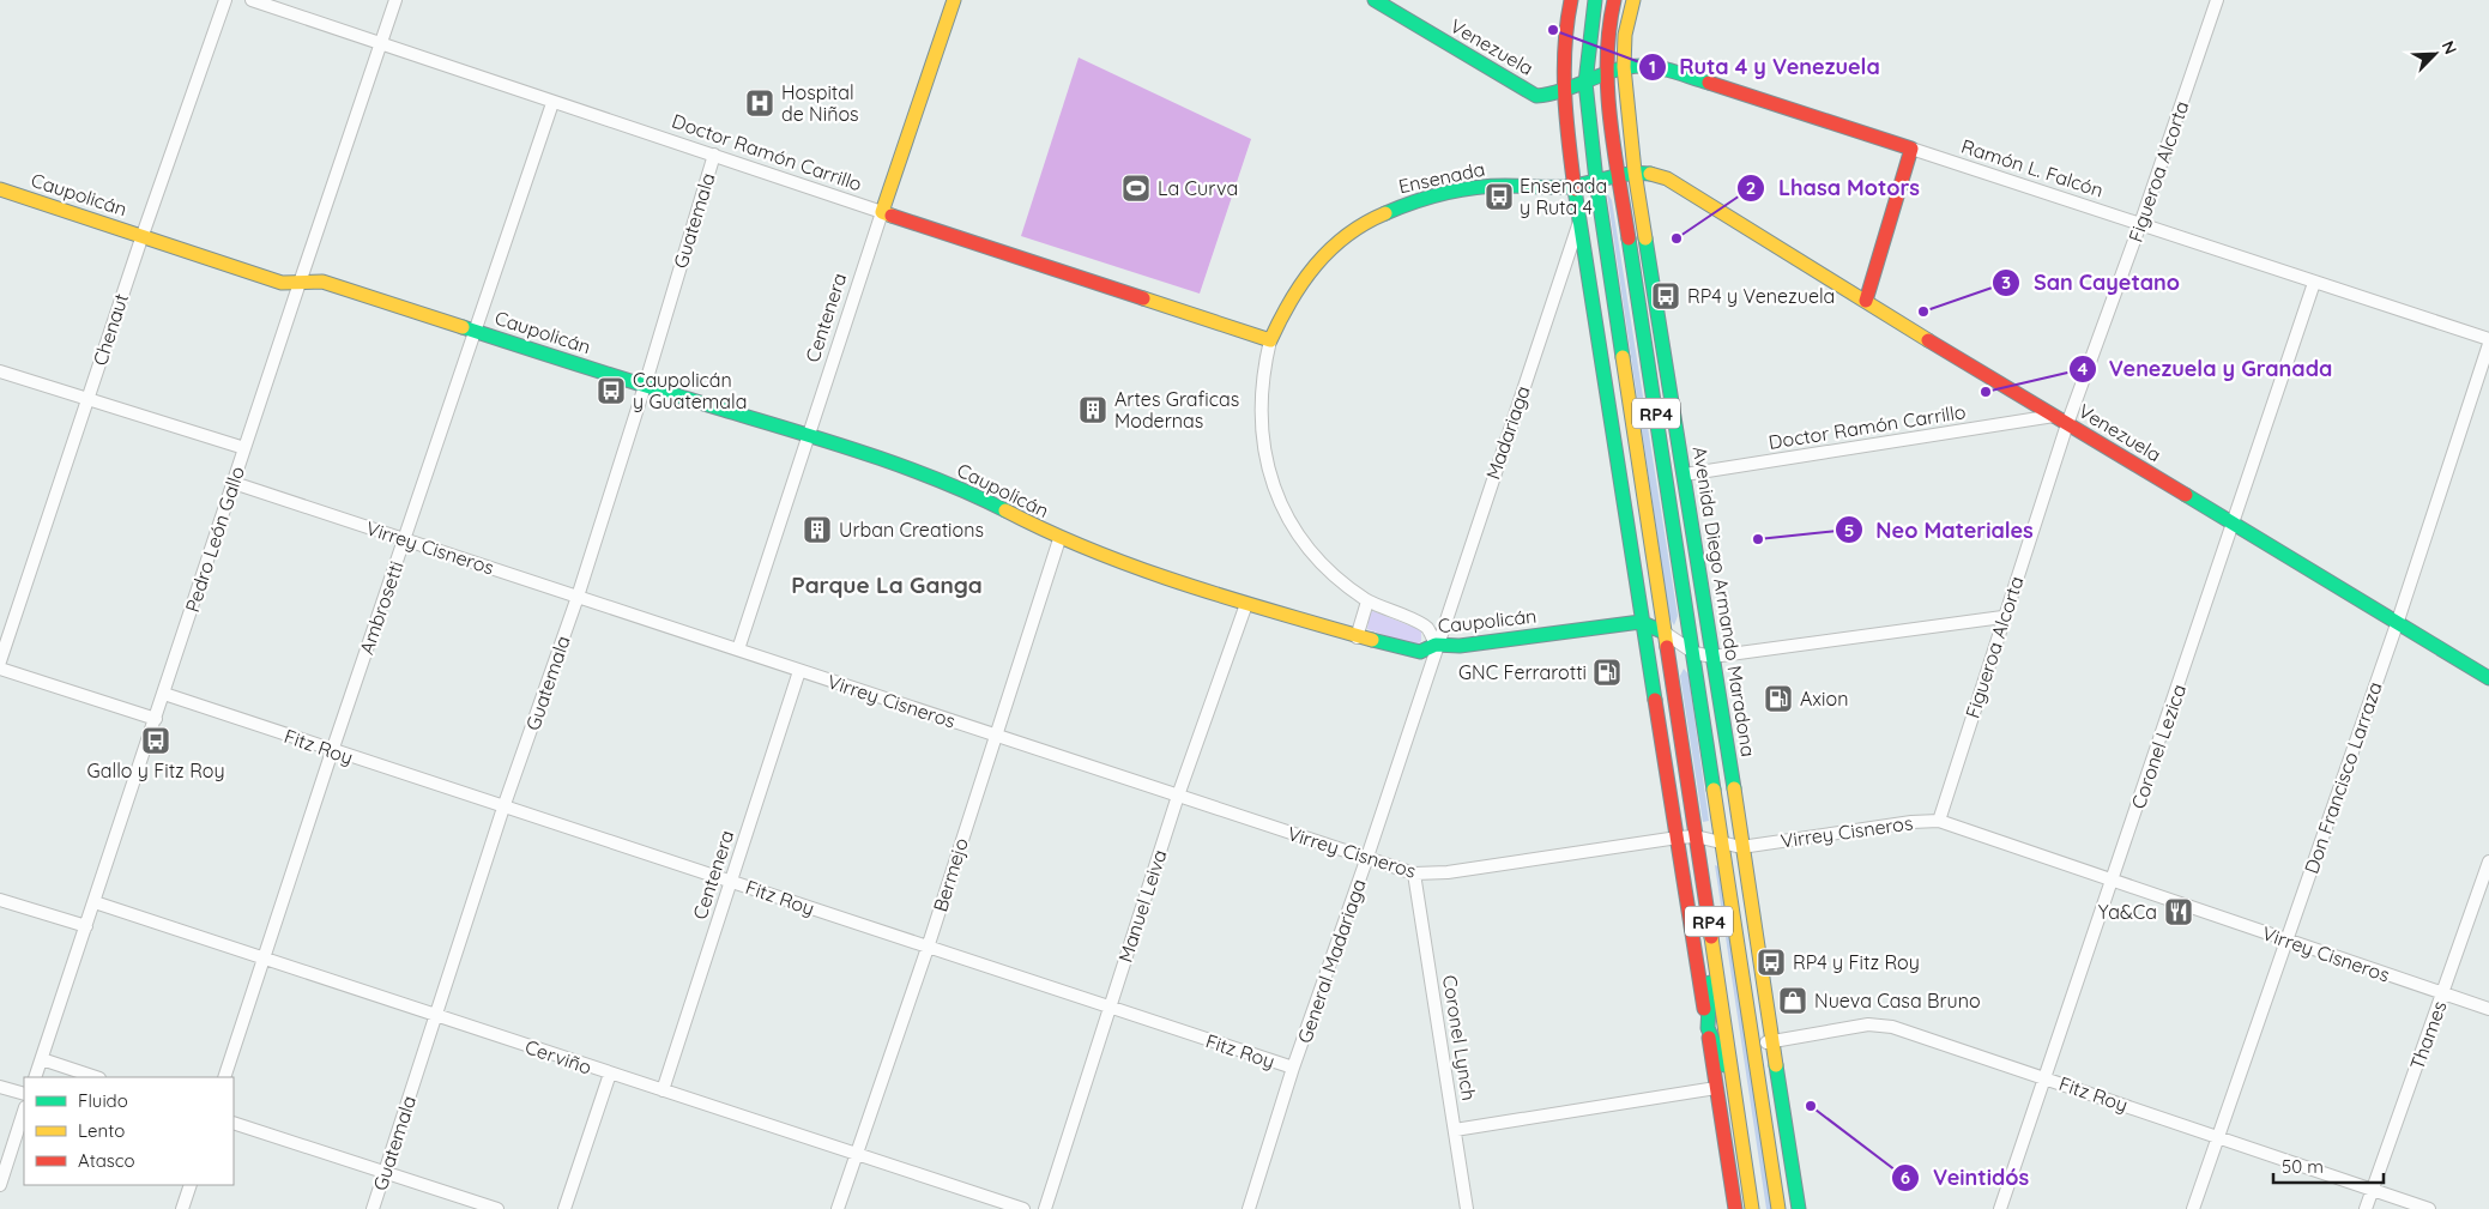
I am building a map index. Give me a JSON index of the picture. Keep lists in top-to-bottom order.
{
  "streets": {
    "street": [
      "Venezuela",
      "Doctor Ramón Carrillo",
      "Ramón L. Falcón",
      "Figueroa Alcorta",
      "Ensenada",
      "Caupolicán",
      "Guatemala",
      "Centenera",
      "Chenaut",
      "RP4",
      "Madariaga",
      "Pedro León Gallo",
      "Virrey Cisneros",
      "Avenida Diego Armando Maradona",
      "Ambrosetti",
      "Fitz Roy",
      "Coronel Lezica",
      "Don Francisco Larraza",
      "Bermejo",
      "Manuel Leiva",
      "General Madariaga",
      "Thames",
      "Coronel Lynch",
      "Cerviño"
    ]
  },
  "crossings": [
    ["Venezuela", "Doctor Ramón Carrillo"],
    ["Venezuela", "Ramón L. Falcón"],
    ["Venezuela", "Figueroa Alcorta"],
    ["Venezuela", "Ensenada"],
    ["Venezuela", "Avenida Diego Armando Maradona"],
    ["Venezuela", "Coronel Lezica"],
    ["Venezuela", "Don Francisco Larraza"],
    ["Doctor Ramón Carrillo", "Ensenada"],
    ["Doctor Ramón Carrillo", "Guatemala"],
    ["Doctor Ramón Carrillo", "Centenera"],
    ["Doctor Ramón Carrillo", "Pedro León Gallo"],
    ["Doctor Ramón Carrillo", "Avenida Diego Armando Maradona"],
    ["Doctor Ramón Carrillo", "Ambrosetti"],
    ["Ramón L. Falcón", "Figueroa Alcorta"],
    ["Ramón L. Falcón", "RP4"],
    ["Ramón L. Falcón", "Avenida Diego Armando Maradona"],
    ["Ramón L. Falcón", "Coronel Lezica"],
    ["Figueroa Alcorta", "Virrey Cisneros"],
    ["Ensenada", "Caupolicán"],
    ["Ensenada", "RP4"],
    ["Ensenada", "Madariaga"],
    ["Ensenada", "Avenida Diego Armando Maradona"],
    ["Ensenada", "General Madariaga"],
    ["Caupolicán", "Guatemala"],
    ["Caupolicán", "Centenera"],
    ["Caupolicán", "Chenaut"],
    ["Caupolicán", "Madariaga"],
    ["Caupolicán", "Pedro León Gallo"],
    ["Caupolicán", "Ambrosetti"],
    ["Caupolicán", "Bermejo"],
    ["Caupolicán", "Manuel Leiva"],
    ["Caupolicán", "General Madariaga"],
    ["Guatemala", "Virrey Cisneros"],
    ["Guatemala", "Fitz Roy"],
    ["Guatemala", "Cerviño"],
    ["Centenera", "Virrey Cisneros"],
    ["Centenera", "Fitz Roy"],
    ["Centenera", "Cerviño"],
    ["RP4", "Virrey Cisneros"],
    ["Madariaga", "General Madariaga"],
    ["Pedro León Gallo", "Virrey Cisneros"],
    ["Pedro León Gallo", "Fitz Roy"],
    ["Pedro León Gallo", "Cerviño"],
    ["Virrey Cisneros", "Avenida Diego Armando Maradona"],
    ["Virrey Cisneros", "Ambrosetti"],
    ["Virrey Cisneros", "Coronel Lezica"],
    ["Virrey Cisneros", "Don Francisco Larraza"],
    ["Virrey Cisneros", "Bermejo"],
    ["Virrey Cisneros", "Manuel Leiva"],
    ["Virrey Cisneros", "General Madariaga"],
    ["Virrey Cisneros", "Thames"],
    ["Virrey Cisneros", "Coronel Lynch"],
    ["Avenida Diego Armando Maradona", "Fitz Roy"],
    ["Ambrosetti", "Fitz Roy"],
    ["Ambrosetti", "Cerviño"],
    ["Fitz Roy", "Coronel Lezica"],
    ["Fitz Roy", "Don Francisco Larraza"],
    ["Fitz Roy", "Bermejo"],
    ["Fitz Roy", "Manuel Leiva"],
    ["Fitz Roy", "General Madariaga"],
    ["Fitz Roy", "Thames"],
    ["Bermejo", "Cerviño"]
  ],
  "districts": ["Parque La Ganga"],
  "places": {
    "other": [
      "Ruta 4 y Venezuela",
      "Lhasa Motors",
      "San Cayetano",
      "Venezuela y Granada",
      "Neo Materiales",
      "Veintidós"
    ],
    "hospital": ["Hospital de Niños"],
    "sports": ["La Curva"],
    "bus stop": [
      "Ensenada y Ruta 4",
      "RP4 y Venezuela",
      "Caupolicán y Guatemala",
      "Gallo y Fitz Roy",
      "RP4 y Fitz Roy"
    ],
    "building": ["Artes Graficas Modernas", "Urban Creations"],
    "fuel station": ["GNC Ferrarotti", "Axion"],
    "restaurant": ["Ya&Ca"],
    "shop": ["Nueva Casa Bruno"]
  },
  "legend": ["Fluido", "Lento", "Atasco"],
  "scale_bar": "50 m",
  "north": "top right"
}
